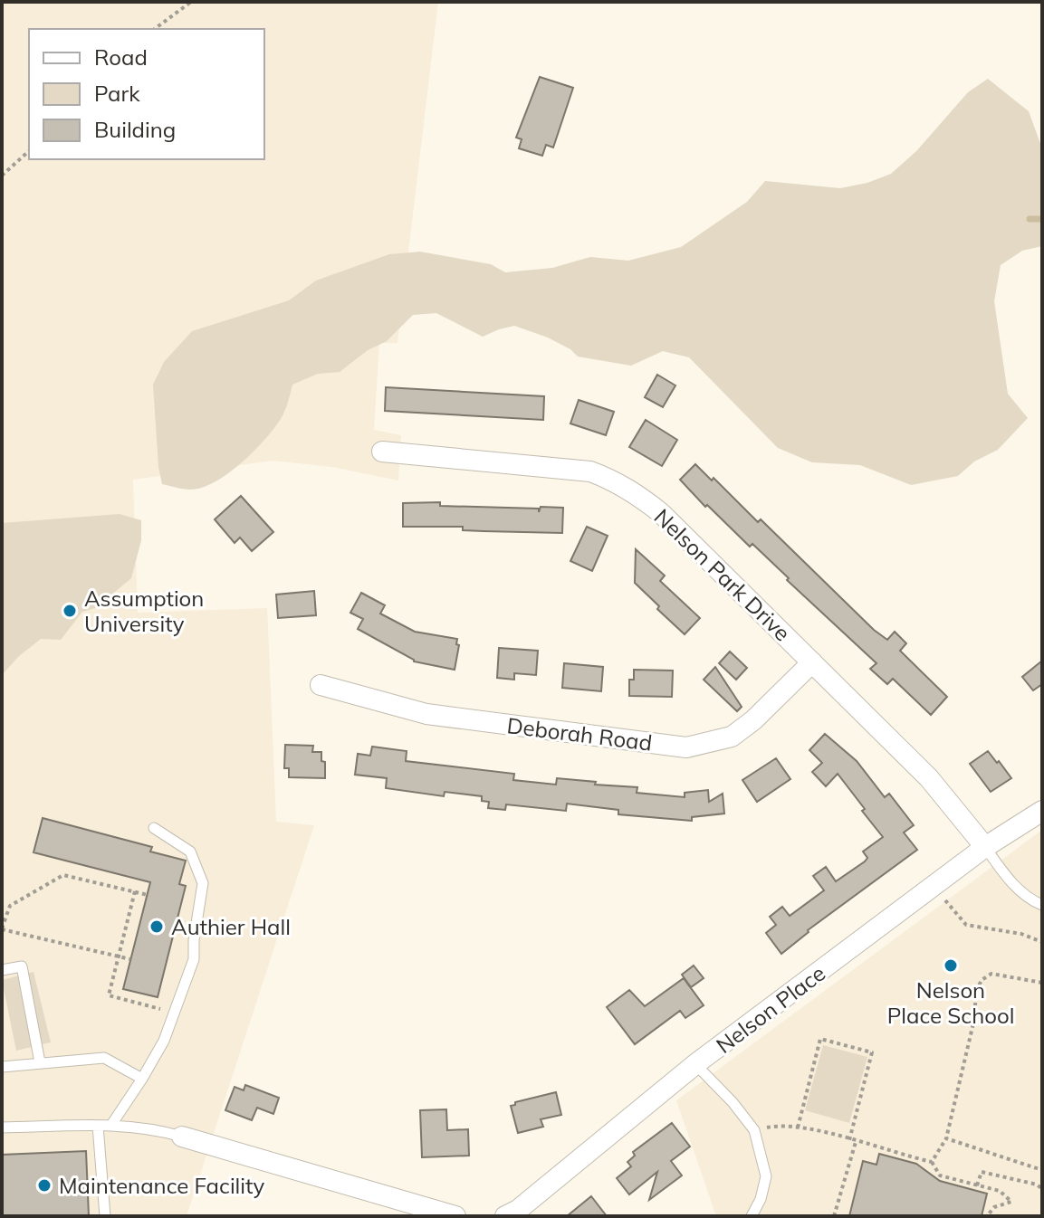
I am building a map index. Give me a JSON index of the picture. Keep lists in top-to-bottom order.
{
  "streets": {
    "street": ["Nelson Park Drive", "Deborah Road", "Nelson Place"]
  },
  "crossings": [
    ["Nelson Park Drive", "Deborah Road"],
    ["Nelson Park Drive", "Nelson Place"]
  ],
  "places": [
    "Assumption University",
    "Authier Hall",
    "Nelson Place School",
    "Maintenance Facility"
  ],
  "legend": ["Road", "Park", "Building"]
}
